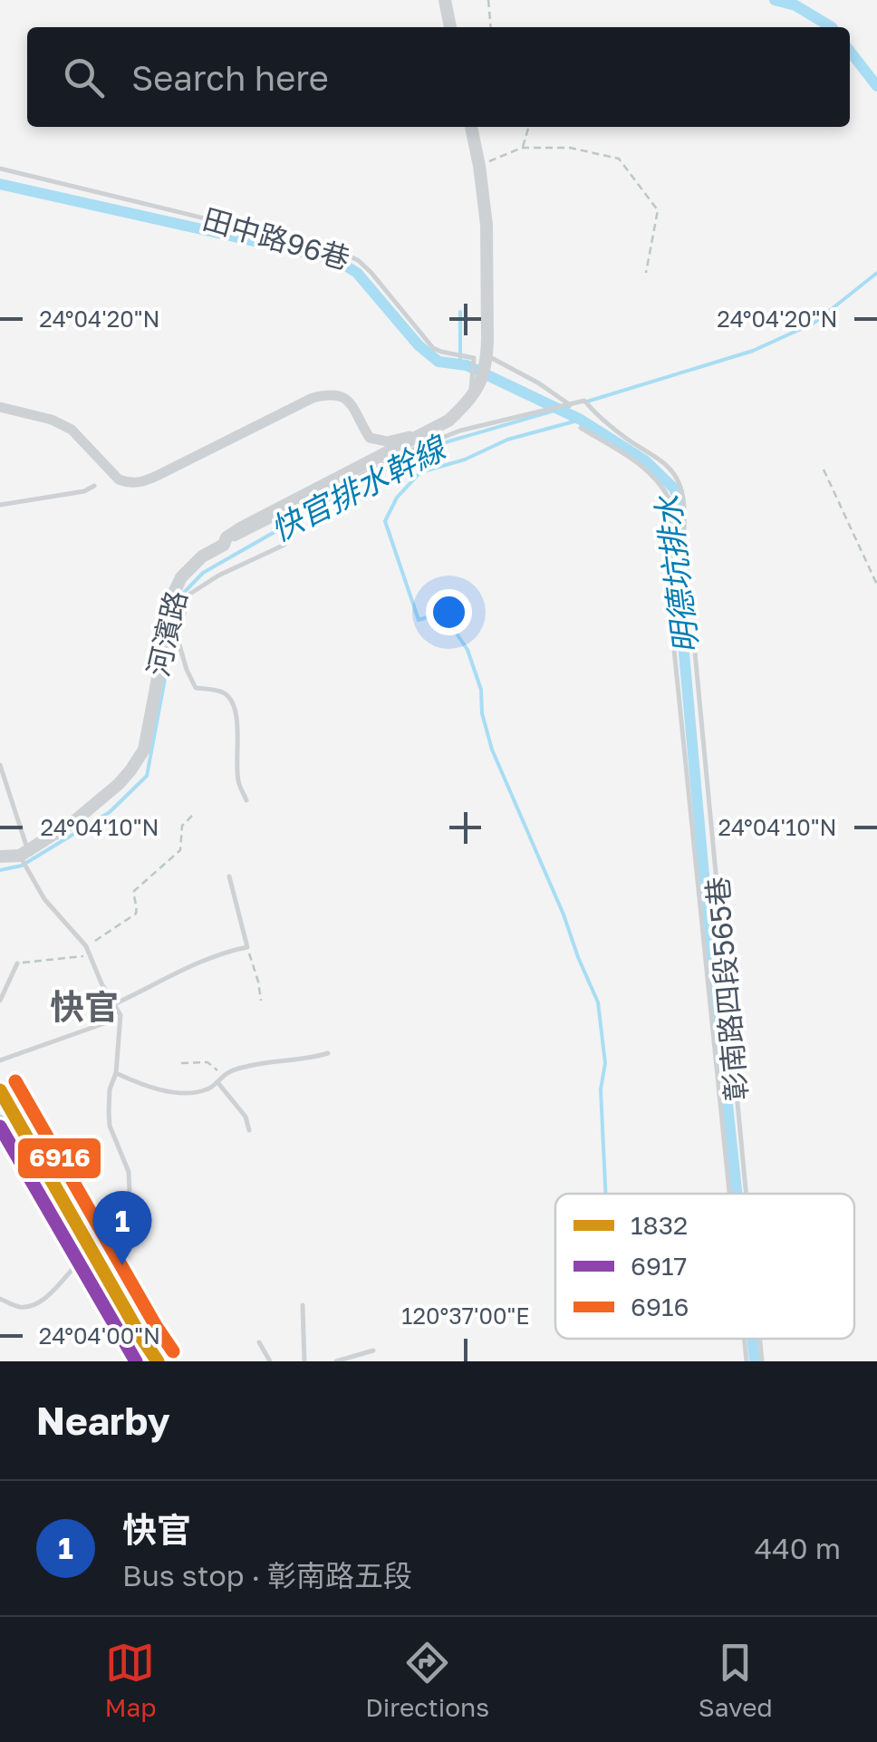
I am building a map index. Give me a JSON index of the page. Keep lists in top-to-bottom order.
{
  "streets": {
    "street": ["河濱路"],
    "lane": ["田中路96巷", "彰南路四段565巷"]
  },
  "crossings": [
    ["田中路96巷", "河濱路"]
  ],
  "districts": ["快官"],
  "water": ["快官排水幹線", "明德坑排水"],
  "lines": ["transit line 6916", "transit line 1832", "transit line 6917"],
  "legend": ["1832", "6917", "6916"],
  "page": {
    "search": "Search here",
    "pins": "1",
    "heading": "Nearby",
    "list": [
      {
        "mark": "1",
        "name": "快官",
        "note": "Bus stop · 彰南路五段",
        "value": "440 m"
      }
    ],
    "nav": ["Map", "Directions", "Saved"]
  },
  "coordinates": [
    "24°04'20\"N",
    "24°04'10\"N",
    "120°37'00\"E",
    "24°04'00\"N"
  ]
}
